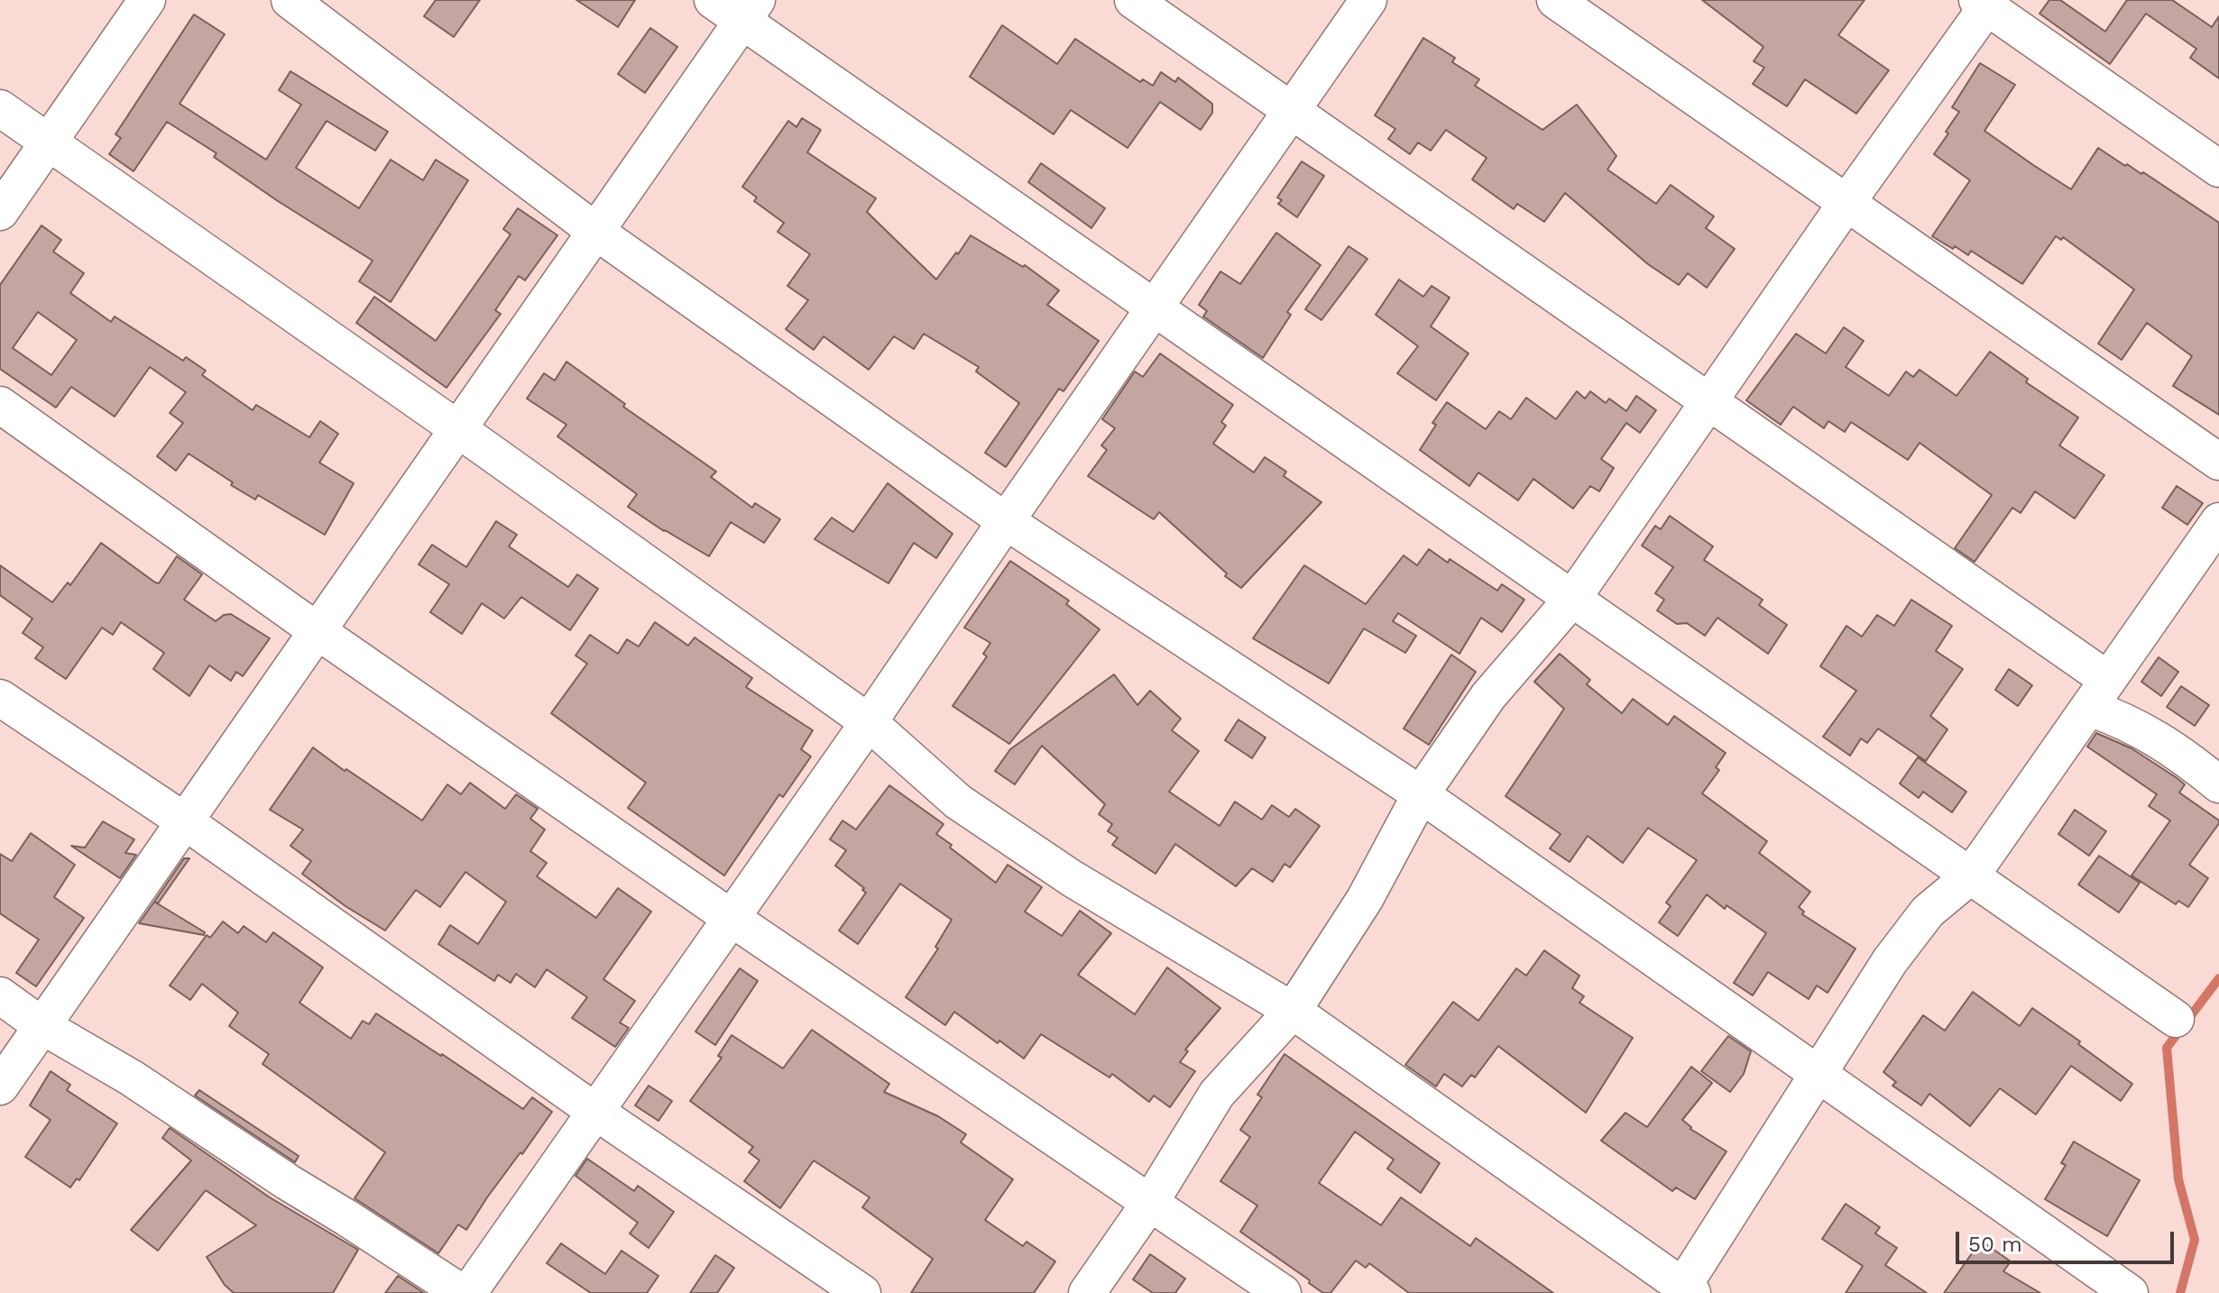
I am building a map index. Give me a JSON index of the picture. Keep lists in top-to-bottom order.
{
  "scale_bar": "50 m"
}
